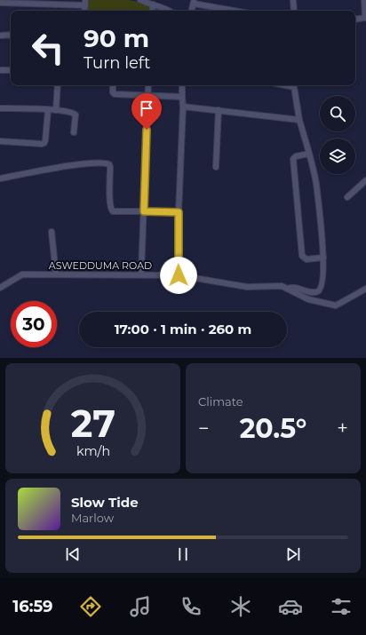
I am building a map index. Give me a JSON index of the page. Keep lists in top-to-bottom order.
{
  "streets": {
    "street": ["ASWEDDUMA ROAD"]
  },
  "page": {
    "turn": ["90 m", "Turn left"],
    "limit": "30",
    "trip": "17:00 · 1 min · 260 m",
    "tile": "Climate",
    "heat": ["−", "20.5°", "+"],
    "song": ["Slow Tide", "Marlow"],
    "tabs": "16:59",
    "gauge": ["27", "km/h"]
  }
}
